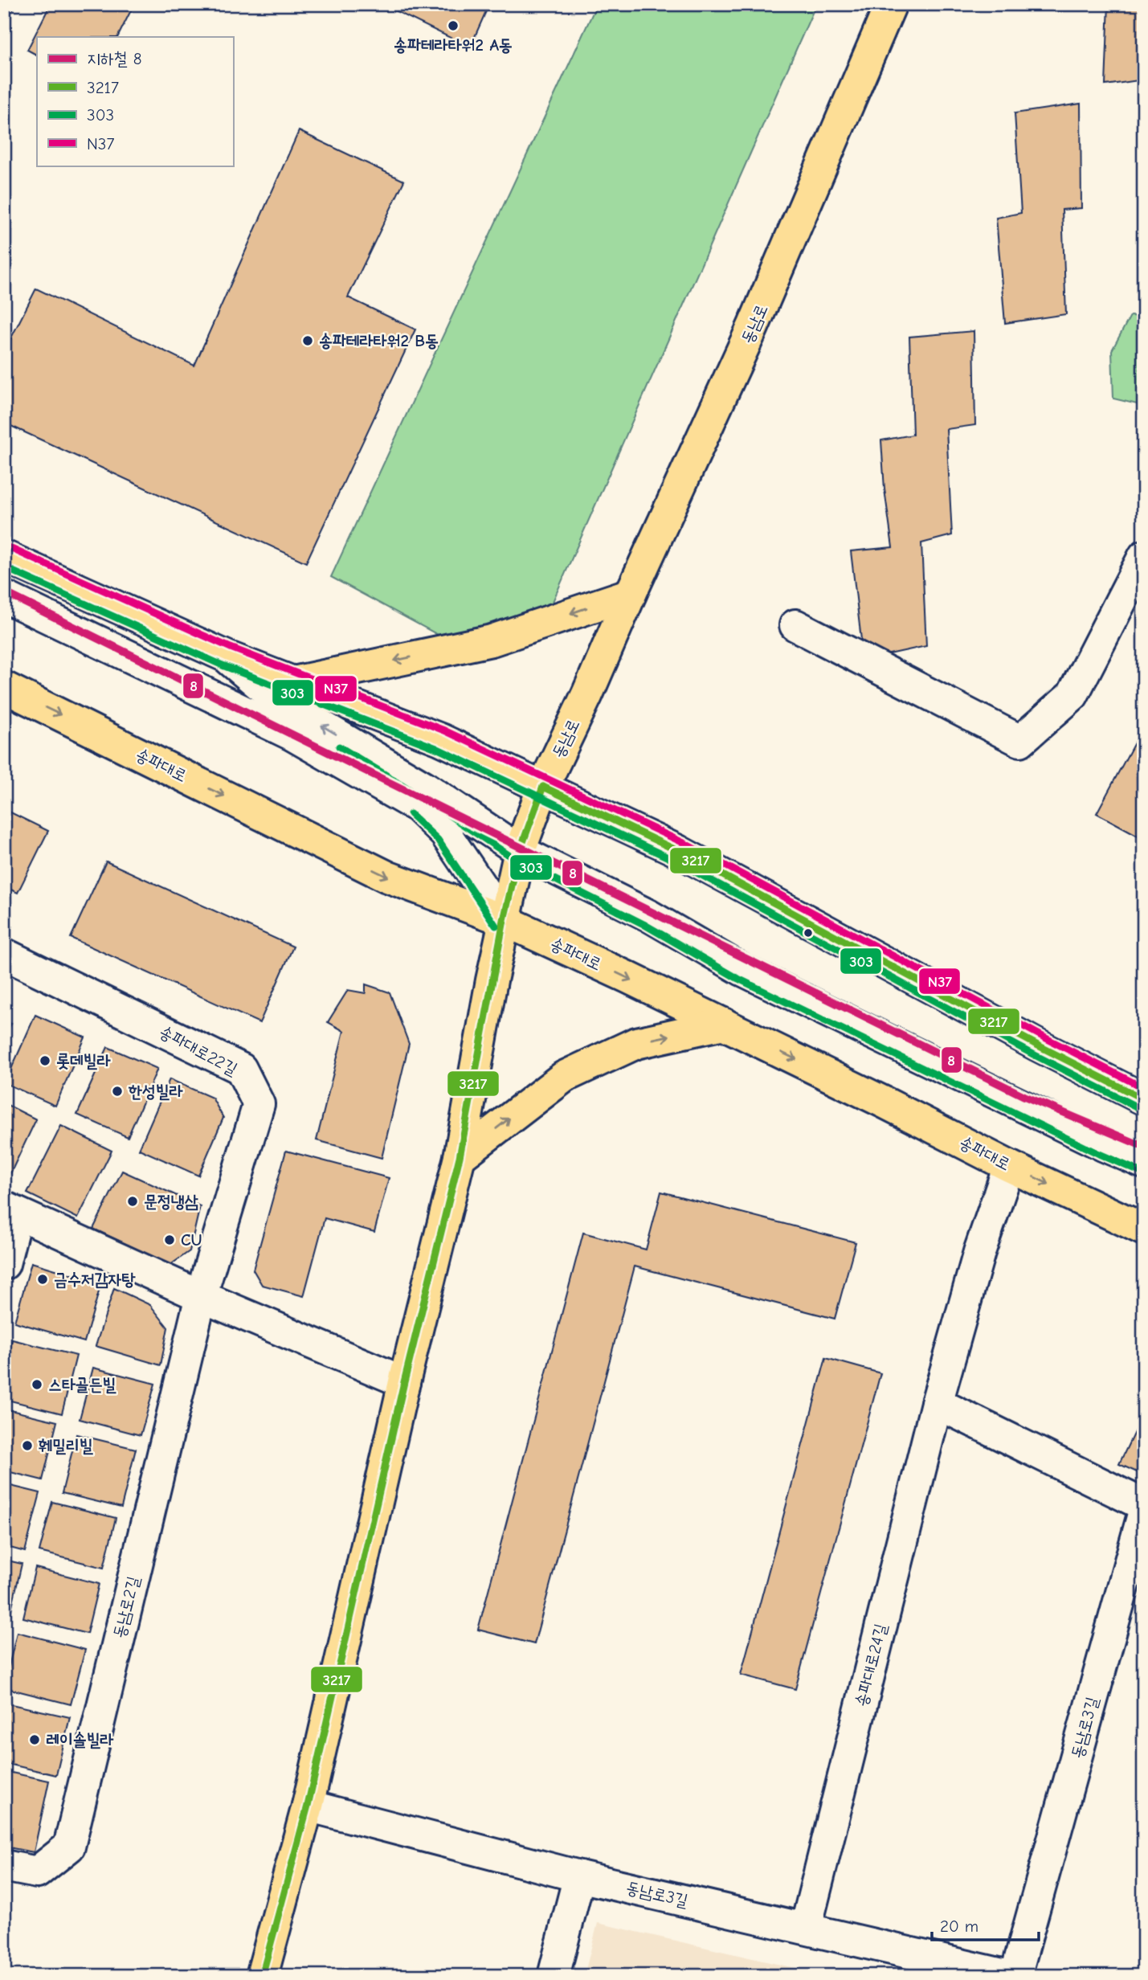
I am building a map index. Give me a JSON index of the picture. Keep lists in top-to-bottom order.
{
  "streets": {
    "main road": ["동남로", "송파대로"],
    "street": [
      "송파대로22길",
      "동남로2길",
      "송파대로24길",
      "동남로3길"
    ]
  },
  "crossings": [
    ["동남로", "송파대로"],
    ["동남로", "동남로3길"],
    ["송파대로", "송파대로24길"],
    ["송파대로22길", "동남로2길"],
    ["송파대로24길", "동남로3길"]
  ],
  "places": [
    "송파테라타워2 A동",
    "송파테라타워2 B동",
    "롯데빌라",
    "한성빌라",
    "문정냉삼",
    "CU",
    "금수저감자탕",
    "스타골든빌",
    "훼밀리빌",
    "레이솔빌라"
  ],
  "lines": [
    "transit line N37",
    "transit line 303",
    "metro line 8",
    "transit line 3217"
  ],
  "legend": [
    "지하철 8",
    "3217",
    "303",
    "N37"
  ],
  "scale_bar": "20 m"
}
